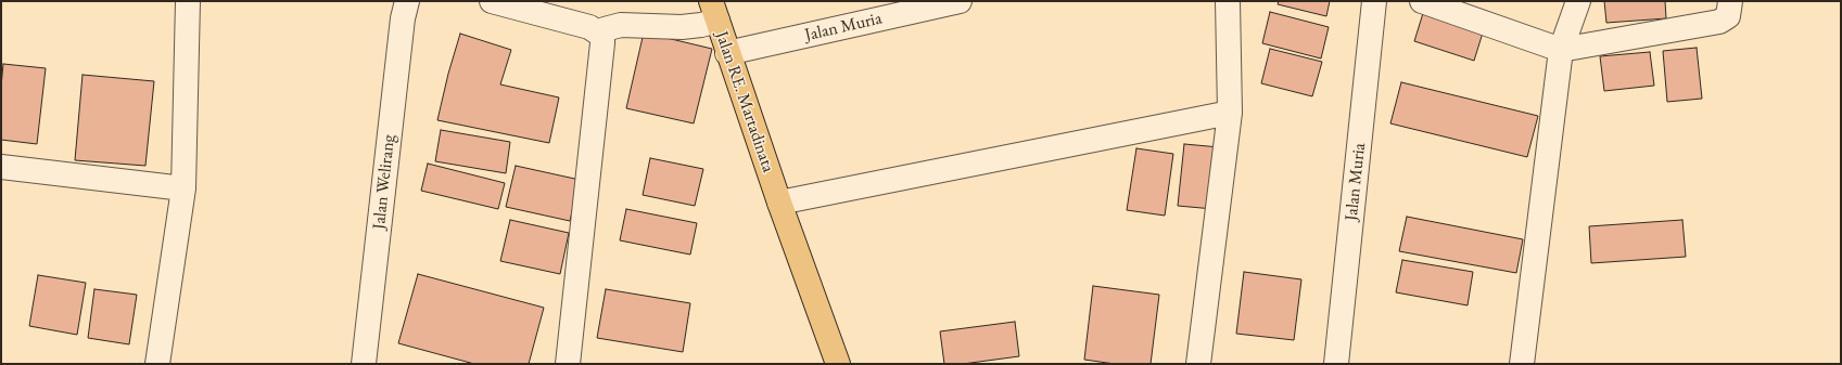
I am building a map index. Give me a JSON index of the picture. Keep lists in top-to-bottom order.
{
  "streets": {
    "main road": ["Jalan RE. Martadinata"],
    "street": ["Jalan Muria", "Jalan Welirang"]
  },
  "crossings": [
    ["Jalan Muria", "Jalan RE. Martadinata"]
  ]
}
